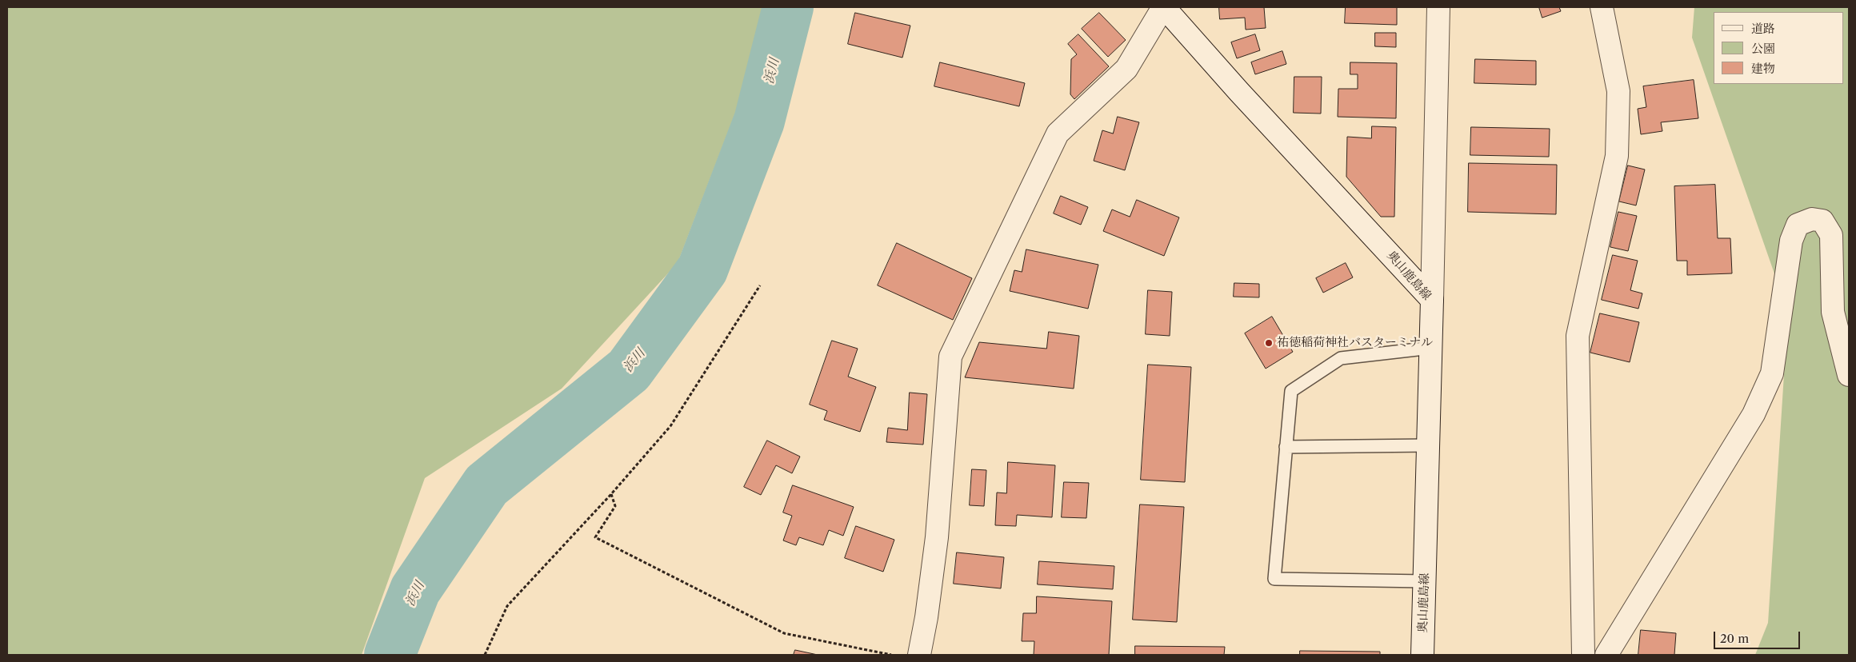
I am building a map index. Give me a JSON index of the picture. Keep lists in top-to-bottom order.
{
  "streets": {
    "street": ["奥山鹿島線"]
  },
  "water": ["浜川"],
  "places": ["祐徳稲荷神社バスターミナル"],
  "legend": ["道路", "公園", "建物"],
  "scale_bar": "20 m"
}
